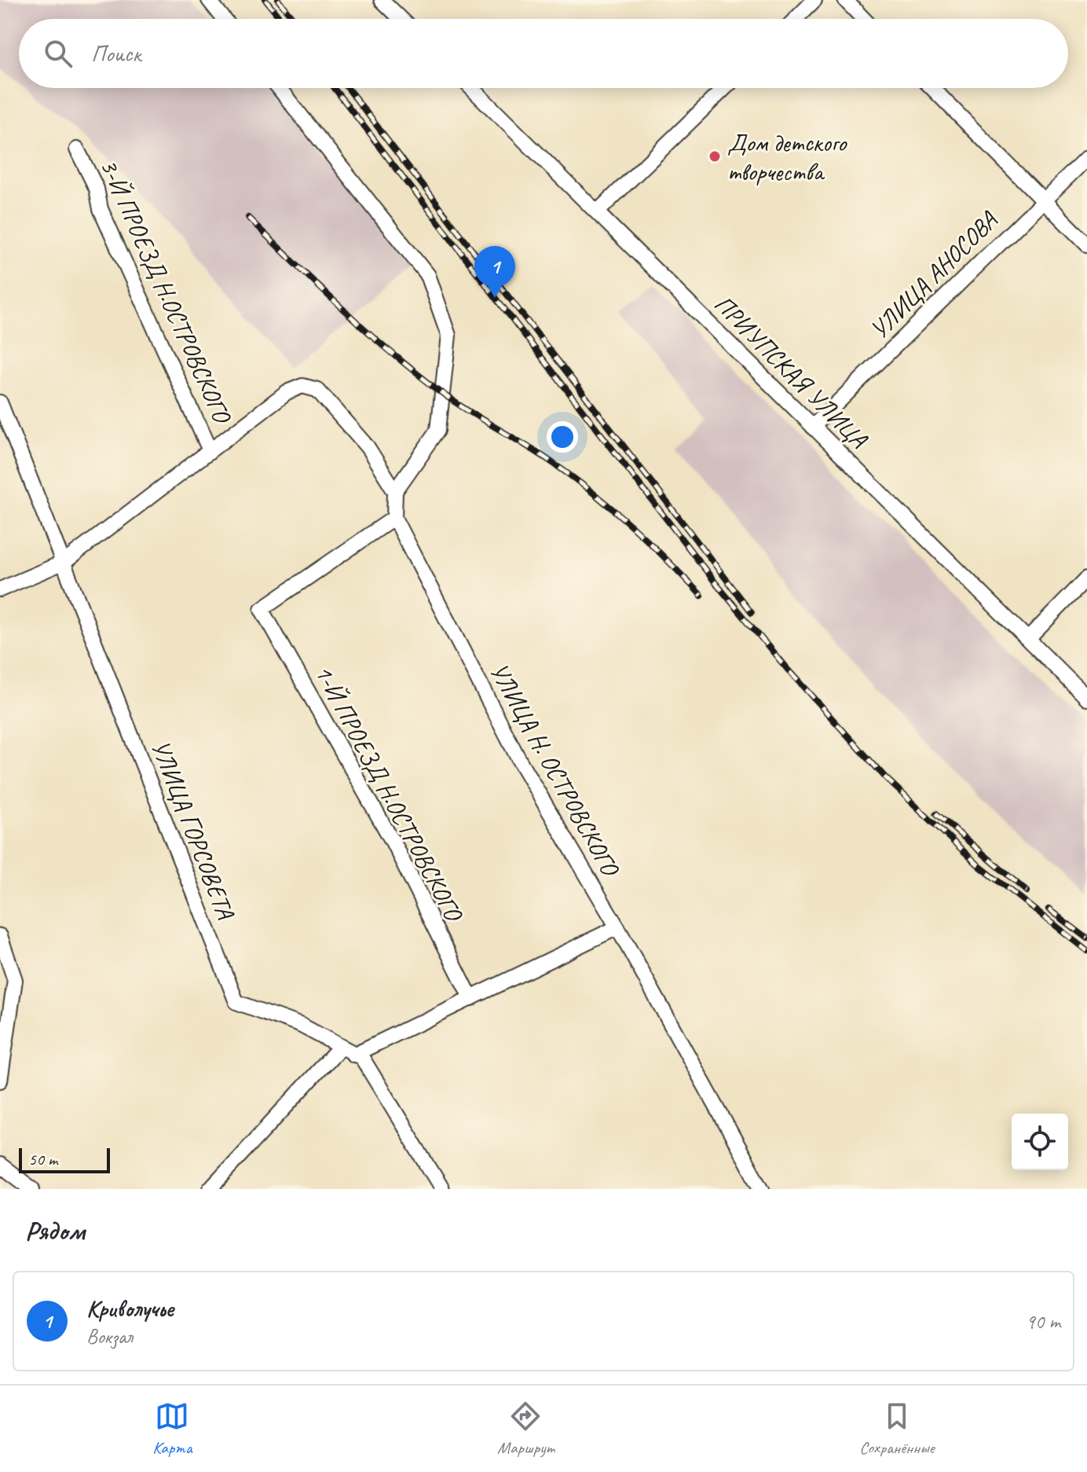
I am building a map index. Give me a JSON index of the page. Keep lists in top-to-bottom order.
{
  "streets": {
    "street": [
      "УЛИЦА АНОСОВА",
      "3-Й ПРОЕЗД Н.ОСТРОВСКОГО",
      "ПРИУПСКАЯ УЛИЦА",
      "УЛИЦА Н. ОСТРОВСКОГО",
      "1-Й ПРОЕЗД Н.ОСТРОВСКОГО",
      "УЛИЦА ГОРСОВЕТА"
    ]
  },
  "crossings": [
    ["УЛИЦА АНОСОВА", "ПРИУПСКАЯ УЛИЦА"],
    ["УЛИЦА Н. ОСТРОВСКОГО", "1-Й ПРОЕЗД Н.ОСТРОВСКОГО"]
  ],
  "places": ["Дом детского творчества"],
  "scale_bar": "50 m",
  "page": {
    "search": "Поиск",
    "pins": "1",
    "scale": "50 m",
    "heading": "Рядом",
    "list": [
      {
        "mark": "1",
        "name": "Криволучье",
        "note": "Вокзал",
        "value": "90 m"
      }
    ],
    "nav": ["Карта", "Маршрут", "Сохранённые"]
  }
}
